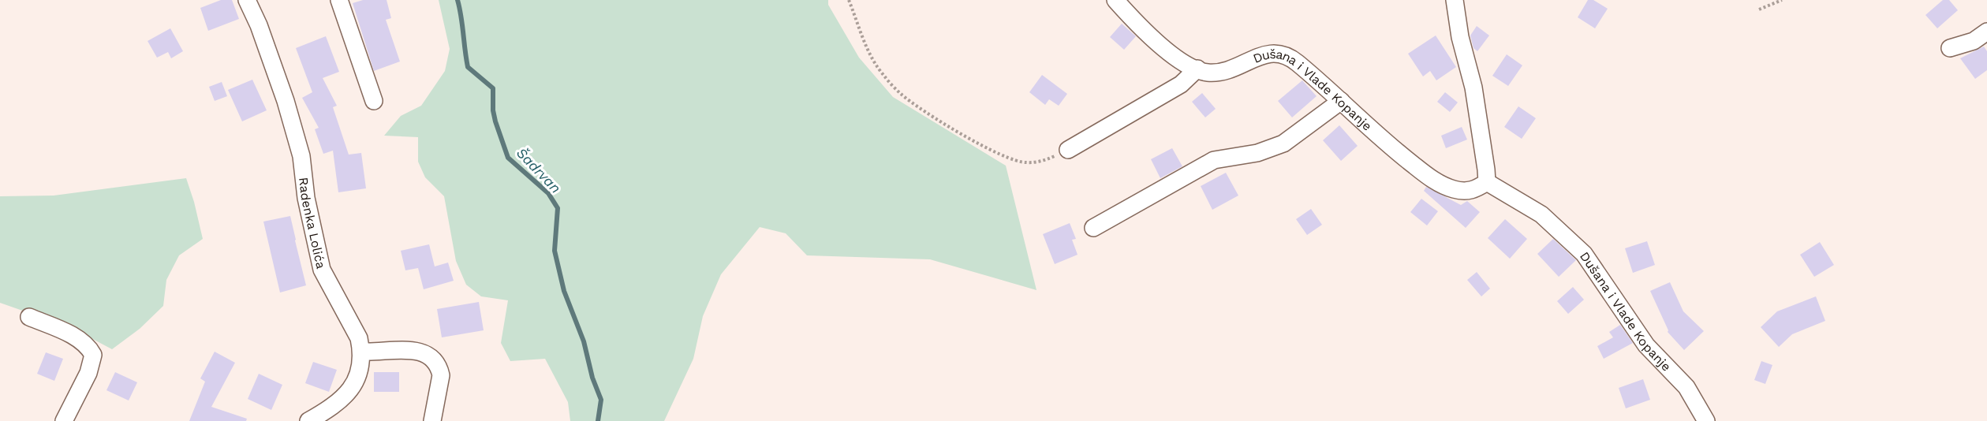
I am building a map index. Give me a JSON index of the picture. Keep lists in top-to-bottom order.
{
  "streets": {
    "street": ["Dušana i Vlade Kopanje", "Radenka Lolića"]
  },
  "water": ["Šadrvan"]
}
